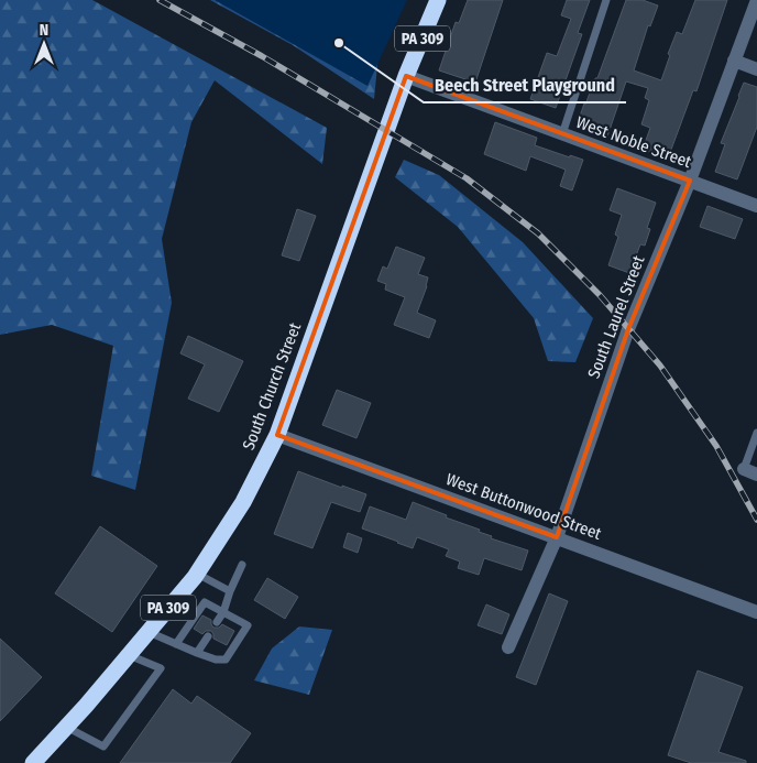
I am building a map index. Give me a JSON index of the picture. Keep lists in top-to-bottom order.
{
  "streets": {
    "highway": ["PA 309", "South Church Street"],
    "street": ["West Noble Street", "South Laurel Street", "West Buttonwood Street"]
  },
  "crossings": [
    ["West Noble Street", "South Laurel Street"],
    ["West Noble Street", "South Church Street"],
    ["South Laurel Street", "West Buttonwood Street"],
    ["South Church Street", "West Buttonwood Street"]
  ],
  "places": ["Beech Street Playground"],
  "north": "top"
}
